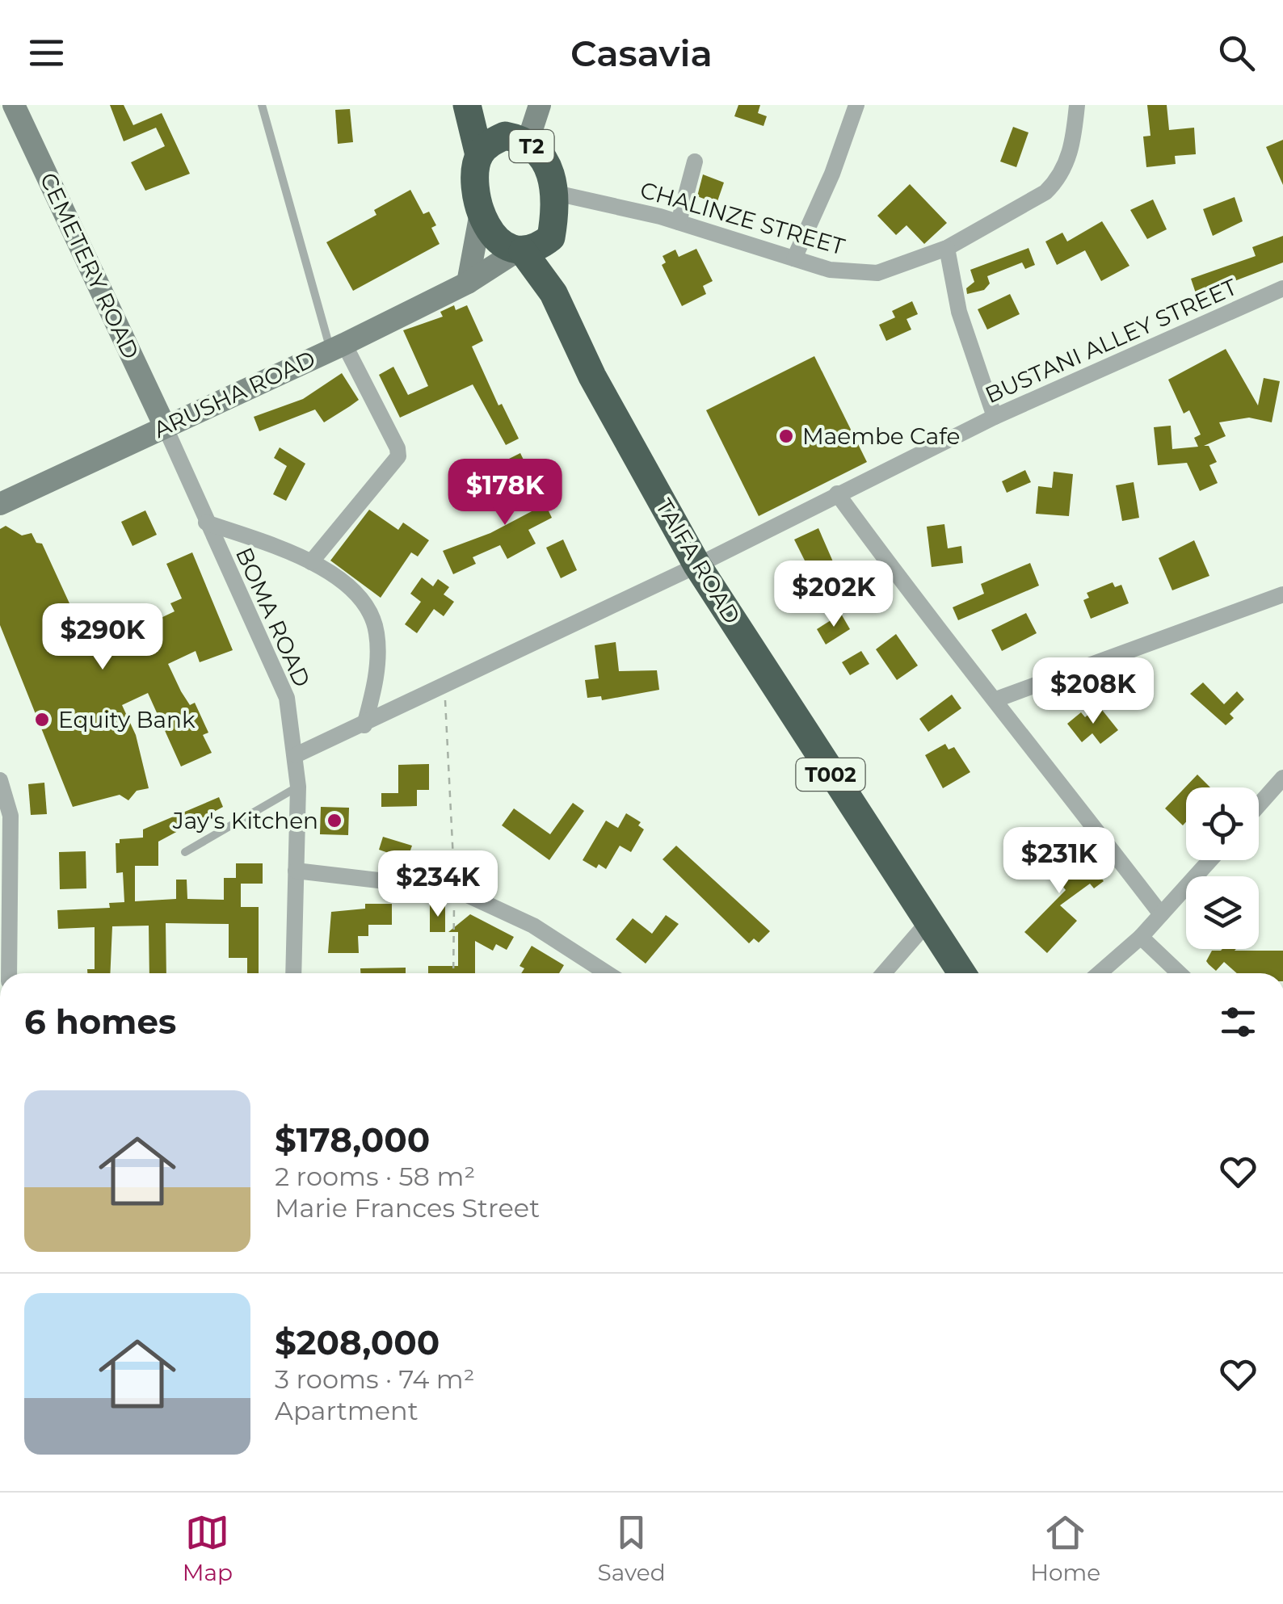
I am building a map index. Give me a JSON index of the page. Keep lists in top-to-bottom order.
{
  "streets": {
    "highway": ["T2", "TAIFA ROAD", "T002"],
    "main road": ["CEMETERY ROAD", "ARUSHA ROAD"],
    "street": ["CHALINZE STREET", "BUSTANI ALLEY STREET", "BOMA ROAD"]
  },
  "crossings": [
    ["T2", "CHALINZE STREET"],
    ["T2", "ARUSHA ROAD"],
    ["T2", "TAIFA ROAD"],
    ["CHALINZE STREET", "ARUSHA ROAD"],
    ["CHALINZE STREET", "TAIFA ROAD"],
    ["CEMETERY ROAD", "ARUSHA ROAD"],
    ["CEMETERY ROAD", "BOMA ROAD"],
    ["BUSTANI ALLEY STREET", "TAIFA ROAD"],
    ["BUSTANI ALLEY STREET", "BOMA ROAD"],
    ["ARUSHA ROAD", "TAIFA ROAD"],
    ["ARUSHA ROAD", "BOMA ROAD"]
  ],
  "places": ["Maembe Cafe", "Equity Bank", "Jay's Kitchen"],
  "page": {
    "header": "Casavia",
    "price": [
      "$178K",
      "$202K",
      "$290K",
      "$208K",
      "$231K",
      "$234K"
    ],
    "heading": "6 homes",
    "list": [
      {
        "name": "$178,000",
        "note": "2 rooms · 58 m² · Marie Frances Street"
      },
      {
        "name": "$208,000",
        "note": "3 rooms · 74 m² · Apartment"
      }
    ],
    "tabs": ["Map", "Saved", "Home"]
  }
}
